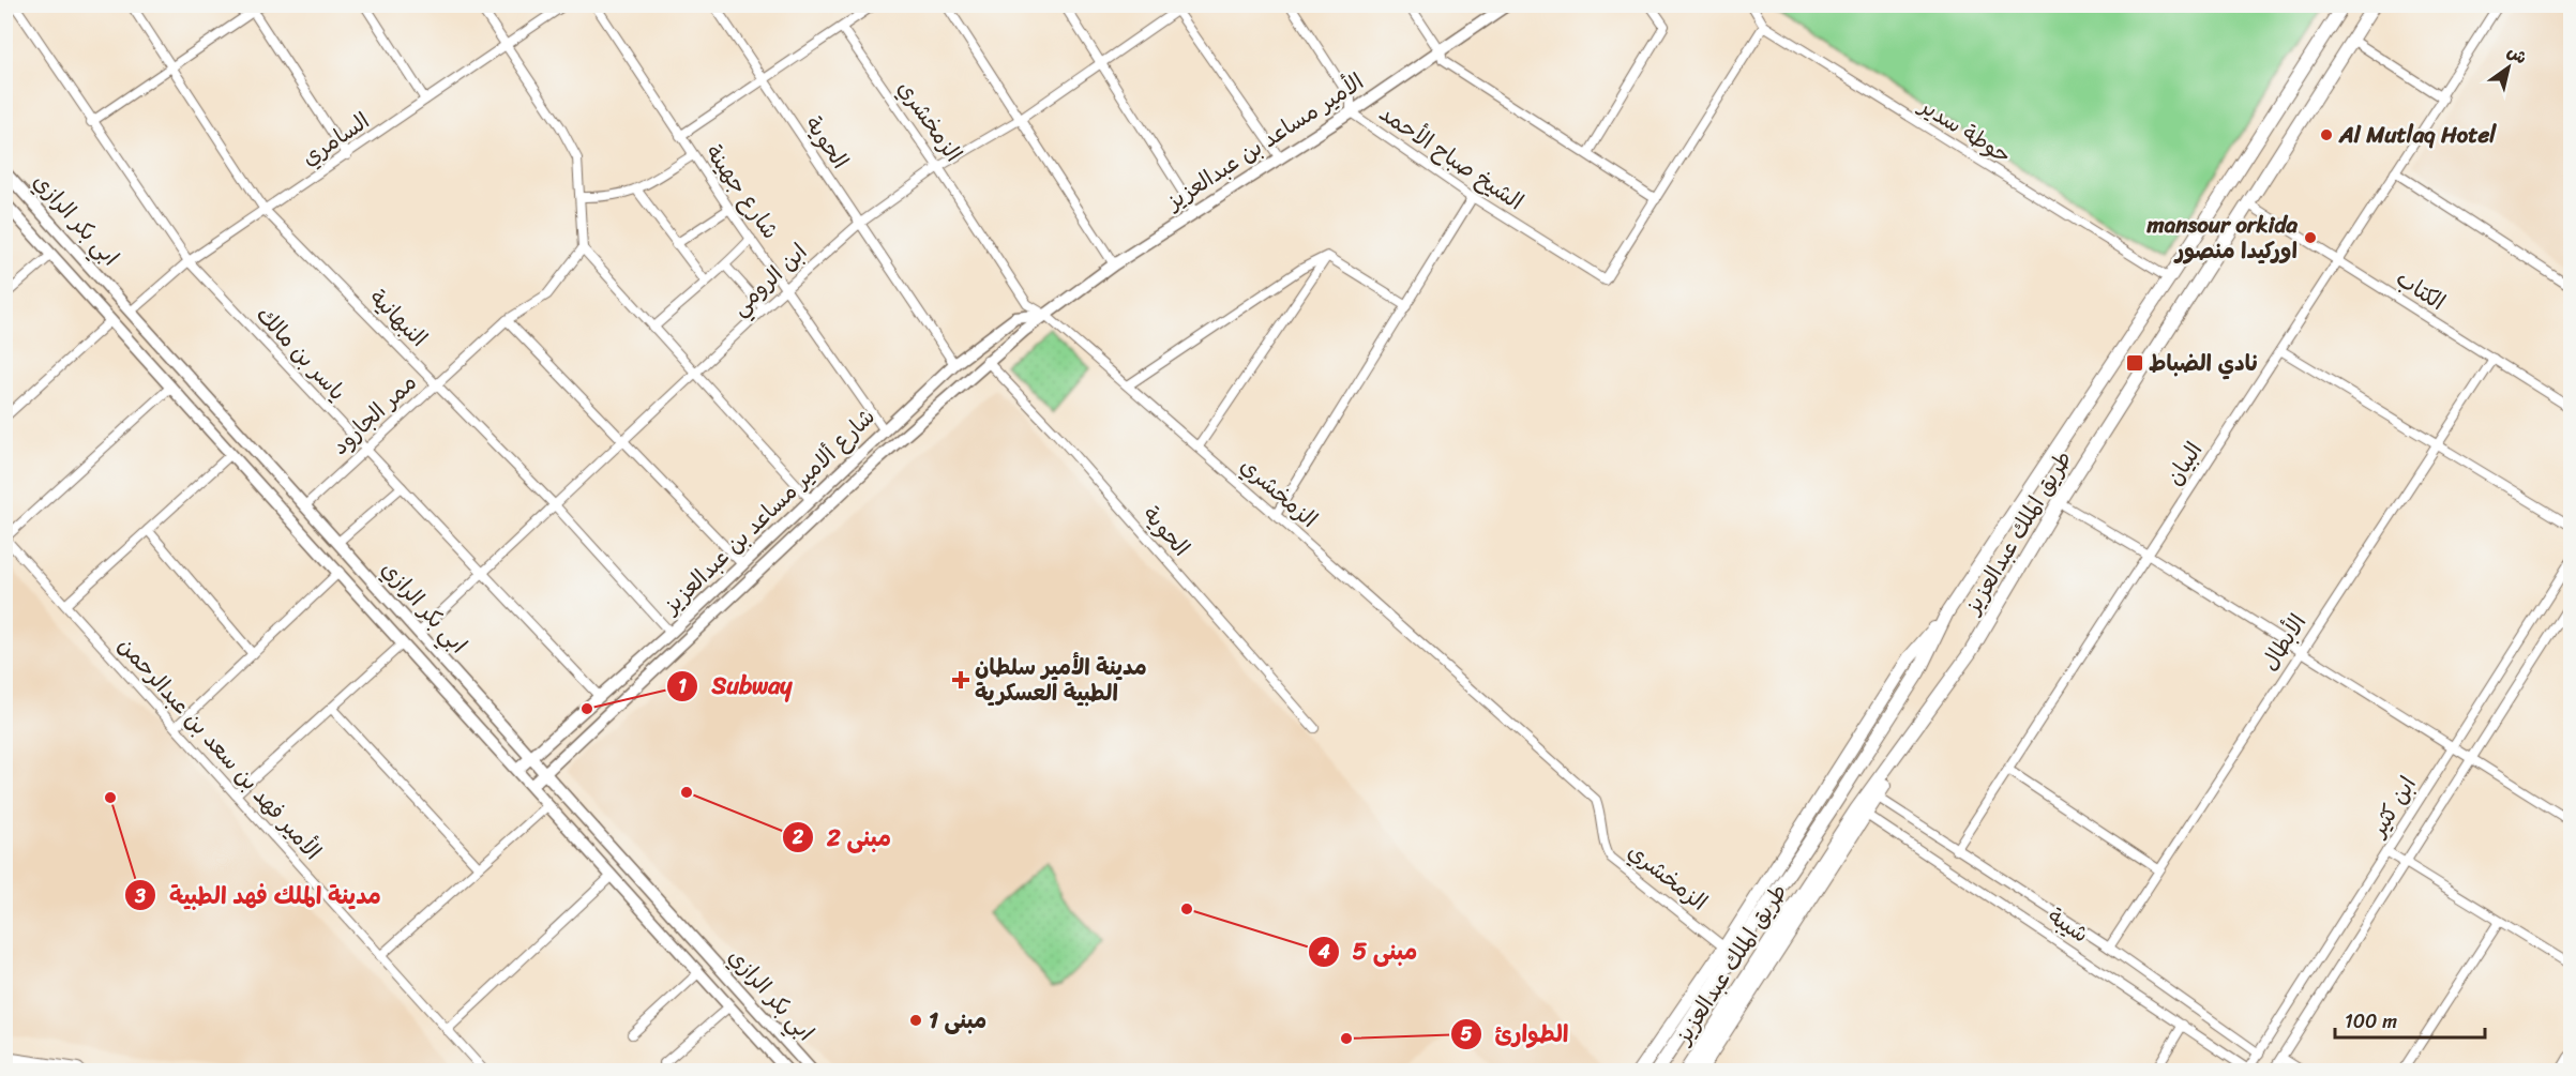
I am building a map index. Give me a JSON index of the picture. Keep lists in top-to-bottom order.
{
  "streets": {
    "main road": ["طريق الملك عبدالعزيز"],
    "street": [
      "الزمخشري",
      "حوطة سدير",
      "السامري",
      "الأمير مساعد بن عبدالعزيز",
      "الحوية",
      "الشيخ صباح الأحمد",
      "شارع جهينة",
      "ابي بكر الرازي",
      "ابن الرومي",
      "الكتاب",
      "النبهانية",
      "ياسر بن مالك",
      "ممر الجارود",
      "البيان",
      "شارع ألامير مساعد بن عبدالعزيز",
      "الأبطال",
      "الأمير فهد بن سعد بن عبدالرحمن",
      "ابن كثير",
      "شيبة"
    ]
  },
  "crossings": [
    ["الزمخشري", "الأمير مساعد بن عبدالعزيز"],
    ["الزمخشري", "ابن الرومي"],
    ["الزمخشري", "شارع ألامير مساعد بن عبدالعزيز"],
    ["حوطة سدير", "طريق الملك عبدالعزيز"],
    ["السامري", "ابي بكر الرازي"],
    ["السامري", "النبهانية"],
    ["السامري", "ياسر بن مالك"],
    ["الأمير مساعد بن عبدالعزيز", "الحوية"],
    ["الأمير مساعد بن عبدالعزيز", "الشيخ صباح الأحمد"],
    ["الأمير مساعد بن عبدالعزيز", "ابي بكر الرازي"],
    ["الأمير مساعد بن عبدالعزيز", "شارع ألامير مساعد بن عبدالعزيز"],
    ["الحوية", "ابن الرومي"],
    ["الحوية", "شارع ألامير مساعد بن عبدالعزيز"],
    ["شارع جهينة", "ابن الرومي"],
    ["شارع جهينة", "شارع ألامير مساعد بن عبدالعزيز"],
    ["ابي بكر الرازي", "ابن الرومي"],
    ["ابي بكر الرازي", "ممر الجارود"],
    ["ابي بكر الرازي", "شارع ألامير مساعد بن عبدالعزيز"],
    ["ابن الرومي", "النبهانية"],
    ["ابن الرومي", "ياسر بن مالك"],
    ["الكتاب", "البيان"],
    ["الكتاب", "طريق الملك عبدالعزيز"],
    ["الكتاب", "الأبطال"],
    ["النبهانية", "ممر الجارود"],
    ["النبهانية", "شارع ألامير مساعد بن عبدالعزيز"],
    ["ياسر بن مالك", "ممر الجارود"],
    ["ياسر بن مالك", "شارع ألامير مساعد بن عبدالعزيز"],
    ["البيان", "شيبة"],
    ["الأبطال", "شيبة"],
    ["ابن كثير", "شيبة"]
  ],
  "places": {
    "other": [
      "Al Mutlaq Hotel",
      "mansour orkida اوركيدا منصور",
      "Subway",
      "مبنى 2",
      "مدينة الملك فهد الطبية",
      "مبنى 5",
      "مبنى 1",
      "الطوارئ"
    ],
    "transit": ["نادي الضباط"],
    "health": ["مدينة الأمير سلطان الطبية العسكرية"]
  },
  "scale_bar": "100 m",
  "north": "top right"
}
